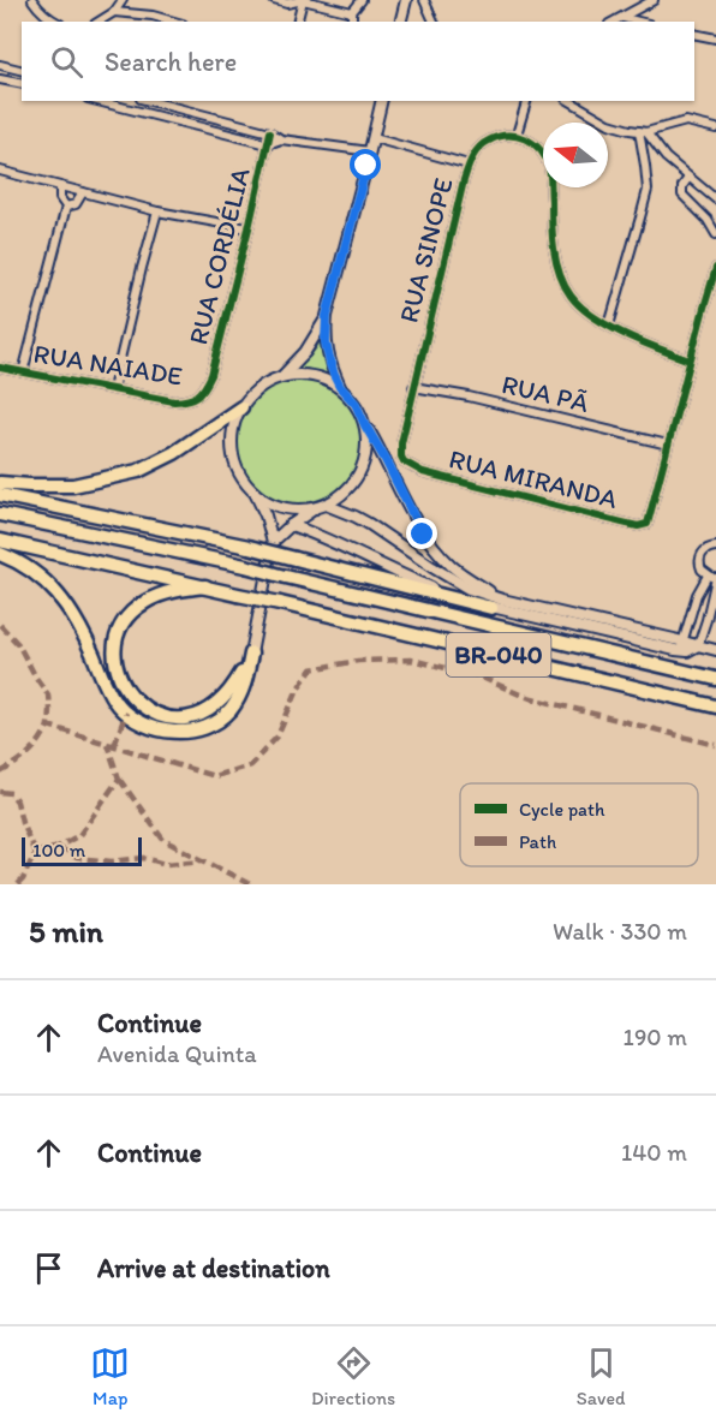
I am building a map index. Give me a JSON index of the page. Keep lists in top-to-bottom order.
{
  "streets": {
    "highway": ["BR-040"],
    "street": [
      "RUA SINOPE",
      "RUA CORDÉLIA",
      "RUA NAIADE",
      "RUA PÃ",
      "RUA MIRANDA"
    ]
  },
  "crossings": [
    ["RUA SINOPE", "RUA PÃ"],
    ["RUA SINOPE", "RUA MIRANDA"],
    ["RUA CORDÉLIA", "RUA NAIADE"],
    ["RUA PÃ", "RUA MIRANDA"]
  ],
  "legend": ["Cycle path", "Path"],
  "scale_bar": "100 m",
  "north": "left",
  "page": {
    "search": "Search here",
    "scale": "100 m",
    "heading": ["5 min", "Walk · 330 m"],
    "list": [
      ["Continue", "Avenida Quinta", "190 m"],
      ["Continue", "140 m"],
      "Arrive at destination"
    ],
    "nav": ["Map", "Directions", "Saved"]
  }
}
